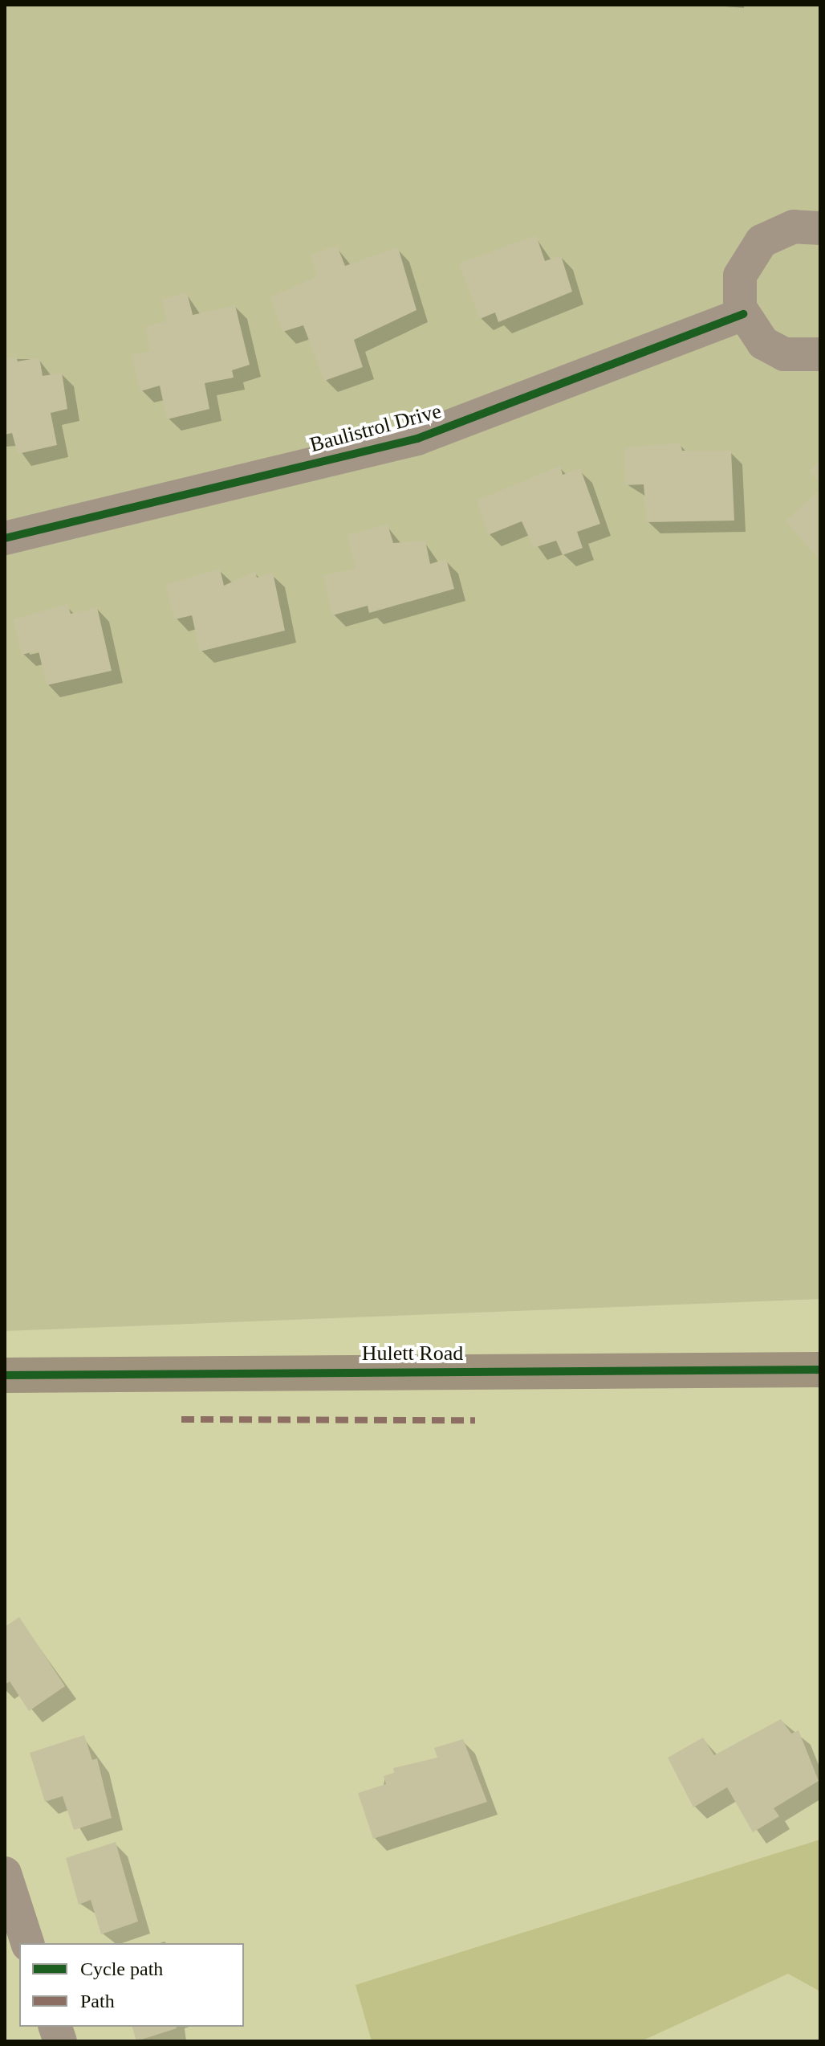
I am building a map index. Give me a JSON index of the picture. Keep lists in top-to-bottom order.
{
  "streets": {
    "street": ["Baulistrol Drive", "Hulett Road"]
  },
  "legend": ["Cycle path", "Path"]
}
